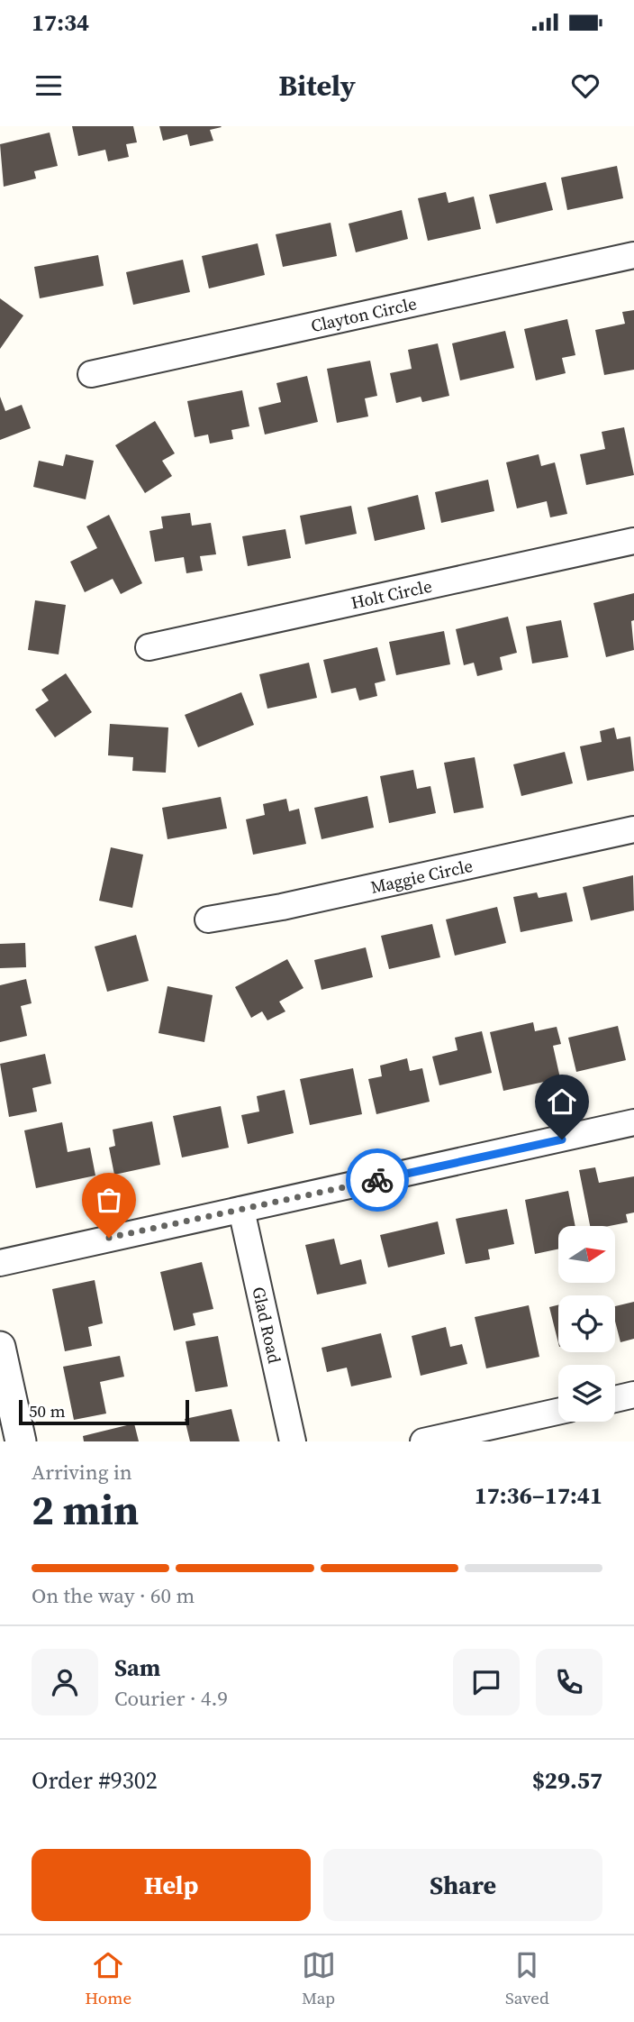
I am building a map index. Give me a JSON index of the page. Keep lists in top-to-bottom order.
{
  "streets": {
    "street": [
      "Clayton Circle",
      "Holt Circle",
      "Maggie Circle",
      "Glad Road"
    ]
  },
  "scale_bar": "50 m",
  "north": "right",
  "page": {
    "status": "17:34",
    "header": "Bitely",
    "scale": "50 m",
    "heading": ["2 min", "Arriving in", "17:36–17:41"],
    "panel": [
      "Sam",
      "Courier · 4.9",
      "Order #9302",
      "$29.57"
    ],
    "bar": "On the way · 60 m",
    "buttons": ["Help", "Share"],
    "tabs": ["Home", "Map", "Saved"]
  }
}
